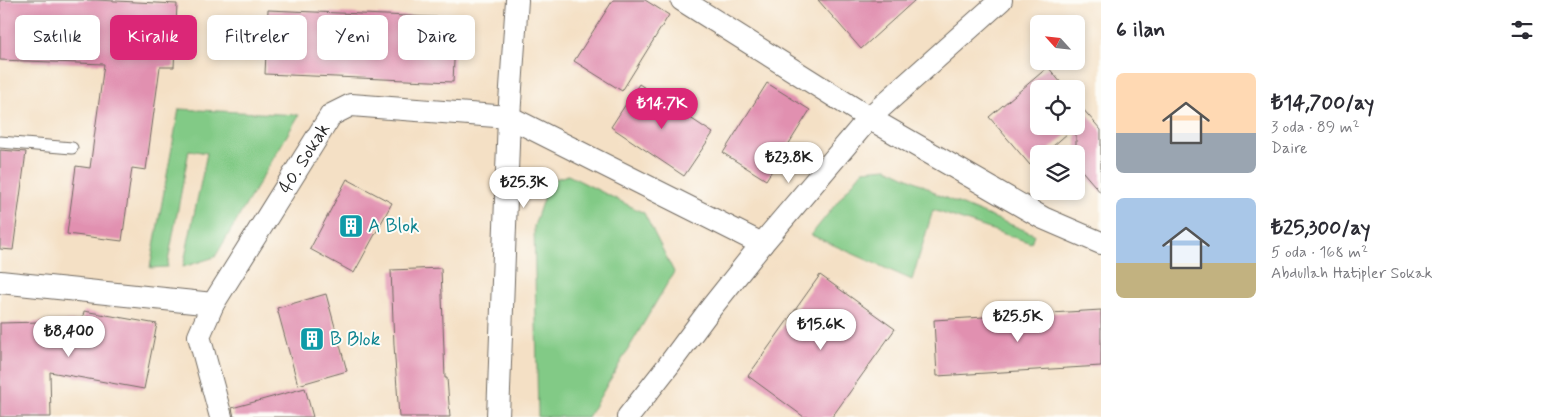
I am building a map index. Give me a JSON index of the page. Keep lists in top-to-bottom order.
{
  "streets": {
    "street": ["40. Sokak"]
  },
  "places": {
    "building": ["A Blok", "B Blok"]
  },
  "north": "top left",
  "page": {
    "heading": "6 ilan",
    "chip": [
      "Satılık",
      "Kiralık",
      "Filtreler",
      "Yeni",
      "Daire"
    ],
    "list": [
      {
        "name": "₺14,700/ay",
        "note": "3 oda · 89 m² · Daire"
      },
      {
        "name": "₺25,300/ay",
        "note": "5 oda · 168 m² · Abdullah Hatipler Sokak"
      }
    ],
    "price": [
      "₺14.7K",
      "₺23.8K",
      "₺25.3K",
      "₺25.5K",
      "₺15.6K",
      "₺8,400"
    ]
  }
}
